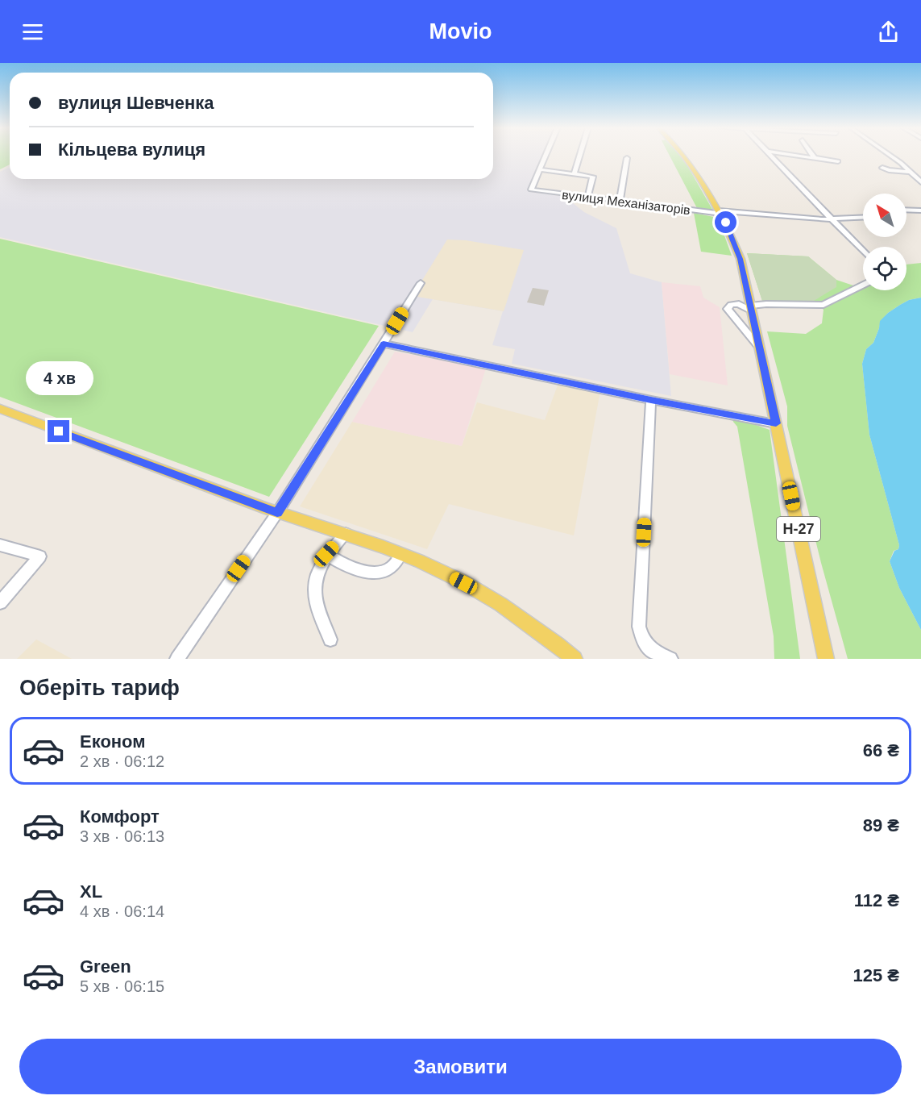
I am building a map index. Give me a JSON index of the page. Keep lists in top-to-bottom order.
{
  "streets": {
    "main road": ["Н-27"],
    "street": ["вулиця Механізаторів"]
  },
  "crossings": [
    ["вулиця Механізаторів", "Н-27"]
  ],
  "north": "top left",
  "page": {
    "header": "Movio",
    "banner": ["вулиця Шевченка", "Кільцева вулиця"],
    "bubble": "4 хв",
    "heading": "Оберіть тариф",
    "list": [
      {
        "name": "Економ",
        "note": "2 хв · 06:12",
        "value": "66 ₴"
      },
      {
        "name": "Комфорт",
        "note": "3 хв · 06:13",
        "value": "89 ₴"
      },
      {
        "name": "XL",
        "note": "4 хв · 06:14",
        "value": "112 ₴"
      },
      {
        "name": "Green",
        "note": "5 хв · 06:15",
        "value": "125 ₴"
      }
    ],
    "buttons": "Замовити"
  }
}
